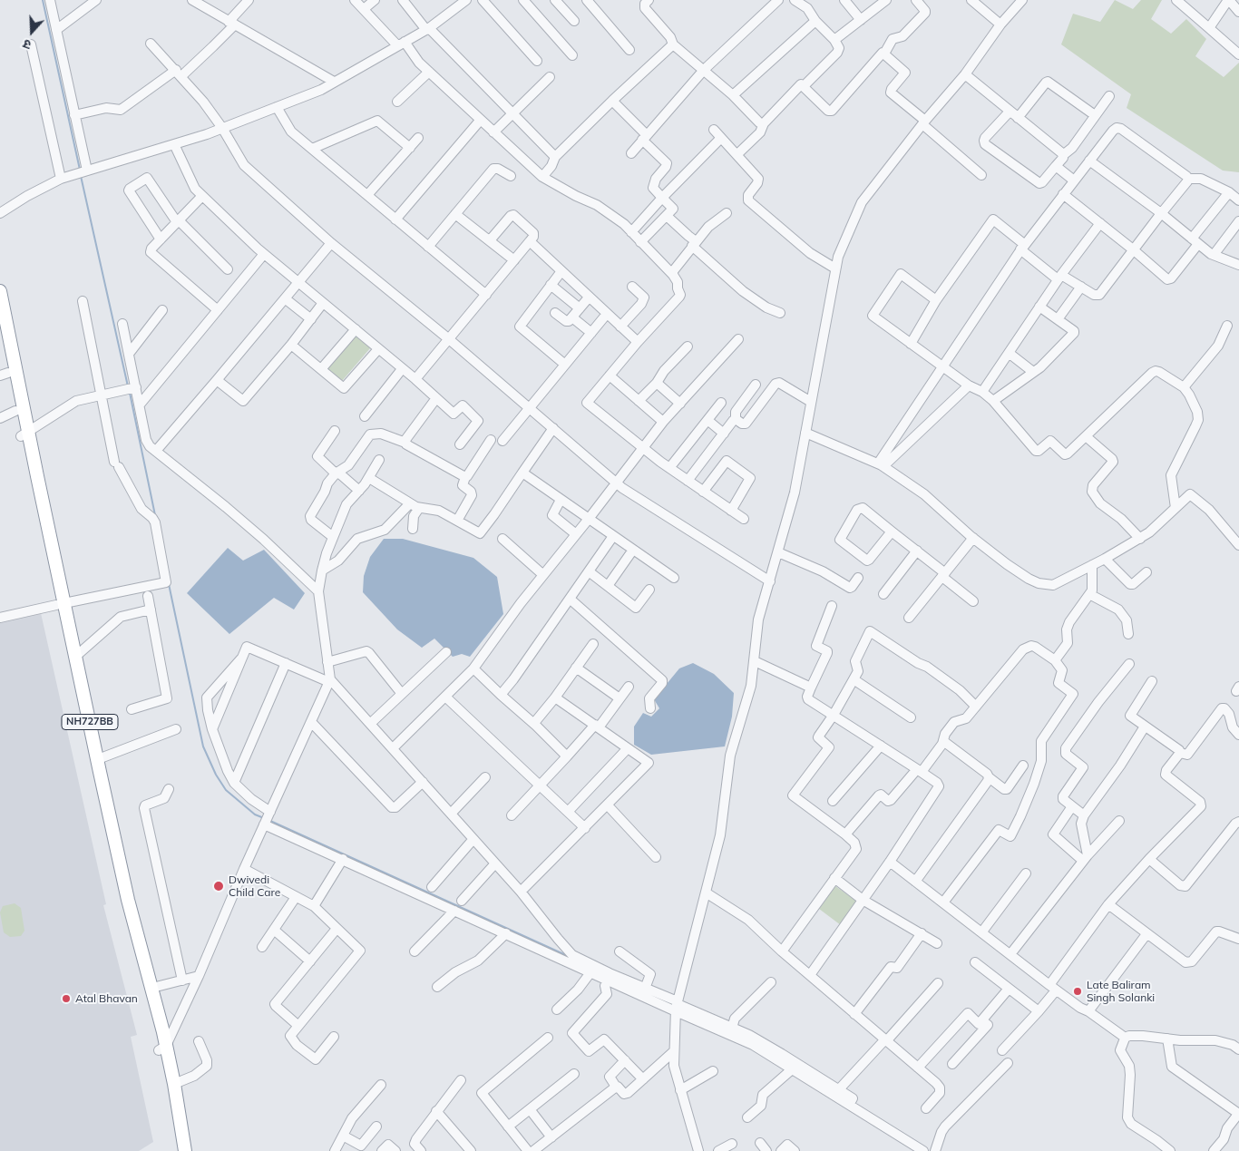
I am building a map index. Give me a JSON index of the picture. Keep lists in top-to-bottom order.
{
  "streets": {
    "highway": ["NH727BB"]
  },
  "places": ["Dwivedi Child Care", "Late Baliram Singh Solanki", "Atal Bhavan"],
  "north": "bottom"
}
